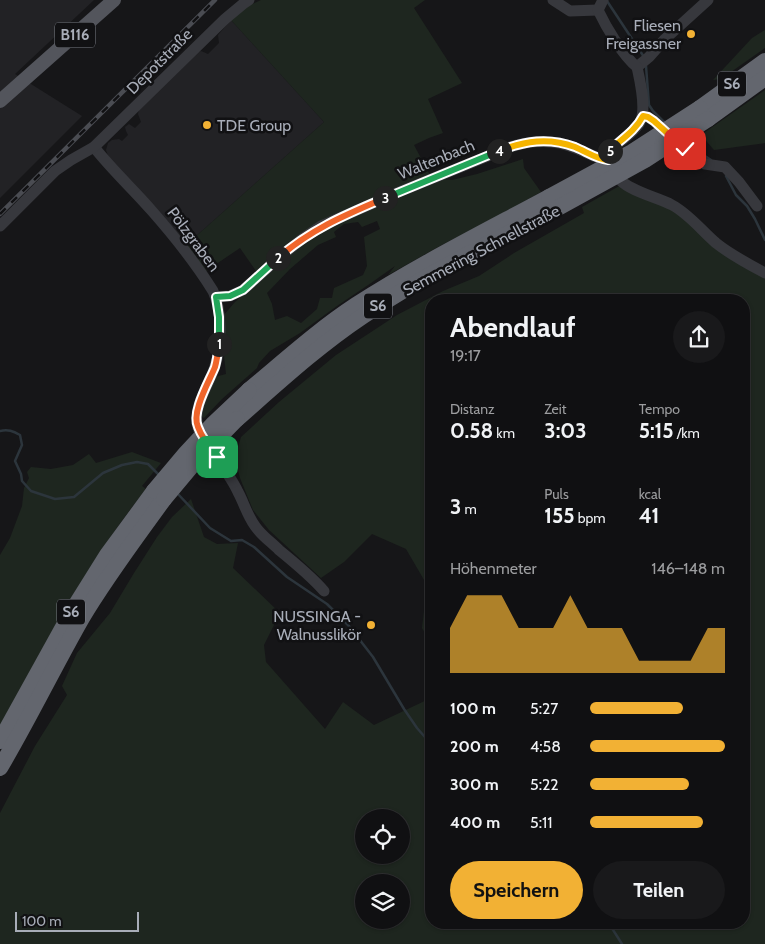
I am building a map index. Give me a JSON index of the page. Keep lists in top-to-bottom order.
{
  "streets": {
    "highway": ["S6", "Semmering Schnellstraße"],
    "main road": ["B116"],
    "street": ["Depotstraße", "Waltenbach", "Pölzgraben"]
  },
  "crossings": [
    ["Depotstraße", "Pölzgraben"],
    ["Waltenbach", "Pölzgraben"]
  ],
  "places": ["Fliesen Freigassner", "TDE Group", "NUSSINGA - Walnusslikör"],
  "scale_bar": "100 m",
  "page": {
    "pins": [
      "4",
      "5",
      "3",
      "2",
      "1"
    ],
    "heading": ["Abendlauf", "19:17"],
    "stats": [
      ["Distanz", "0.58 km"],
      ["Zeit", "3:03"],
      ["Tempo", "5:15 /km"],
      ["3 m"],
      ["Puls", "155 bpm"],
      ["kcal", "41"]
    ],
    "chart": ["Höhenmeter", "146–148 m"],
    "list": [
      {
        "name": "100 m",
        "note": "5:27"
      },
      {
        "name": "200 m",
        "note": "4:58"
      },
      {
        "name": "300 m",
        "note": "5:22"
      },
      {
        "name": "400 m",
        "note": "5:11"
      }
    ],
    "buttons": ["Speichern", "Teilen"],
    "scale": "100 m"
  }
}
